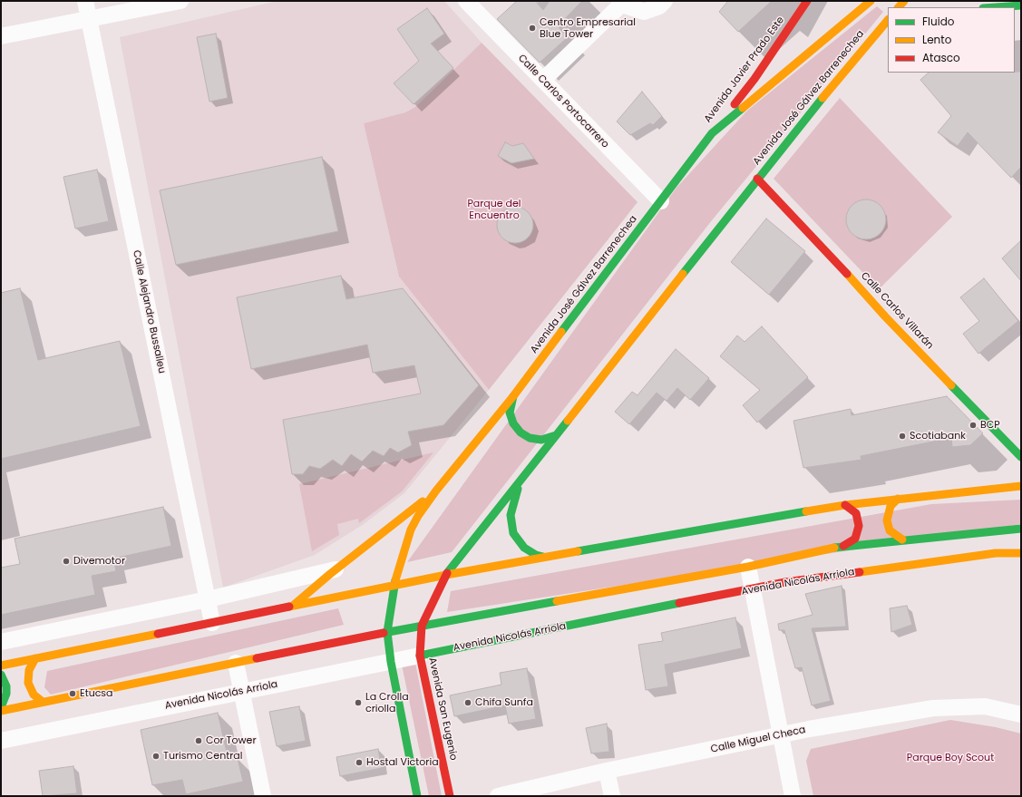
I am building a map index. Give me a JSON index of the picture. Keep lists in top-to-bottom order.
{
  "streets": {
    "main road": [
      "Avenida Javier Prado Este",
      "Avenida José Gálvez Barrenechea",
      "Calle Carlos Villarán",
      "Avenida Nicolás Arriola",
      "Avenida San Eugenio"
    ],
    "street": ["Calle Carlos Portocarrero", "Calle Alejandro Bussalleu", "Calle Miguel Checa"]
  },
  "crossings": [
    ["Avenida Javier Prado Este", "Avenida José Gálvez Barrenechea"],
    ["Avenida José Gálvez Barrenechea", "Calle Carlos Portocarrero"],
    ["Avenida José Gálvez Barrenechea", "Calle Carlos Villarán"],
    ["Avenida José Gálvez Barrenechea", "Avenida San Eugenio"],
    ["Avenida Nicolás Arriola", "Avenida San Eugenio"]
  ],
  "parks": ["Parque del Encuentro", "Parque Boy Scout"],
  "places": [
    "Centro Empresarial Blue Tower",
    "BCP",
    "Scotiabank",
    "Divemotor",
    "Etucsa",
    "La Crolla criolla",
    "Chifa Sunfa",
    "Cor Tower",
    "Turismo Central",
    "Hostal Victoria"
  ],
  "legend": ["Fluido", "Lento", "Atasco"]
}
